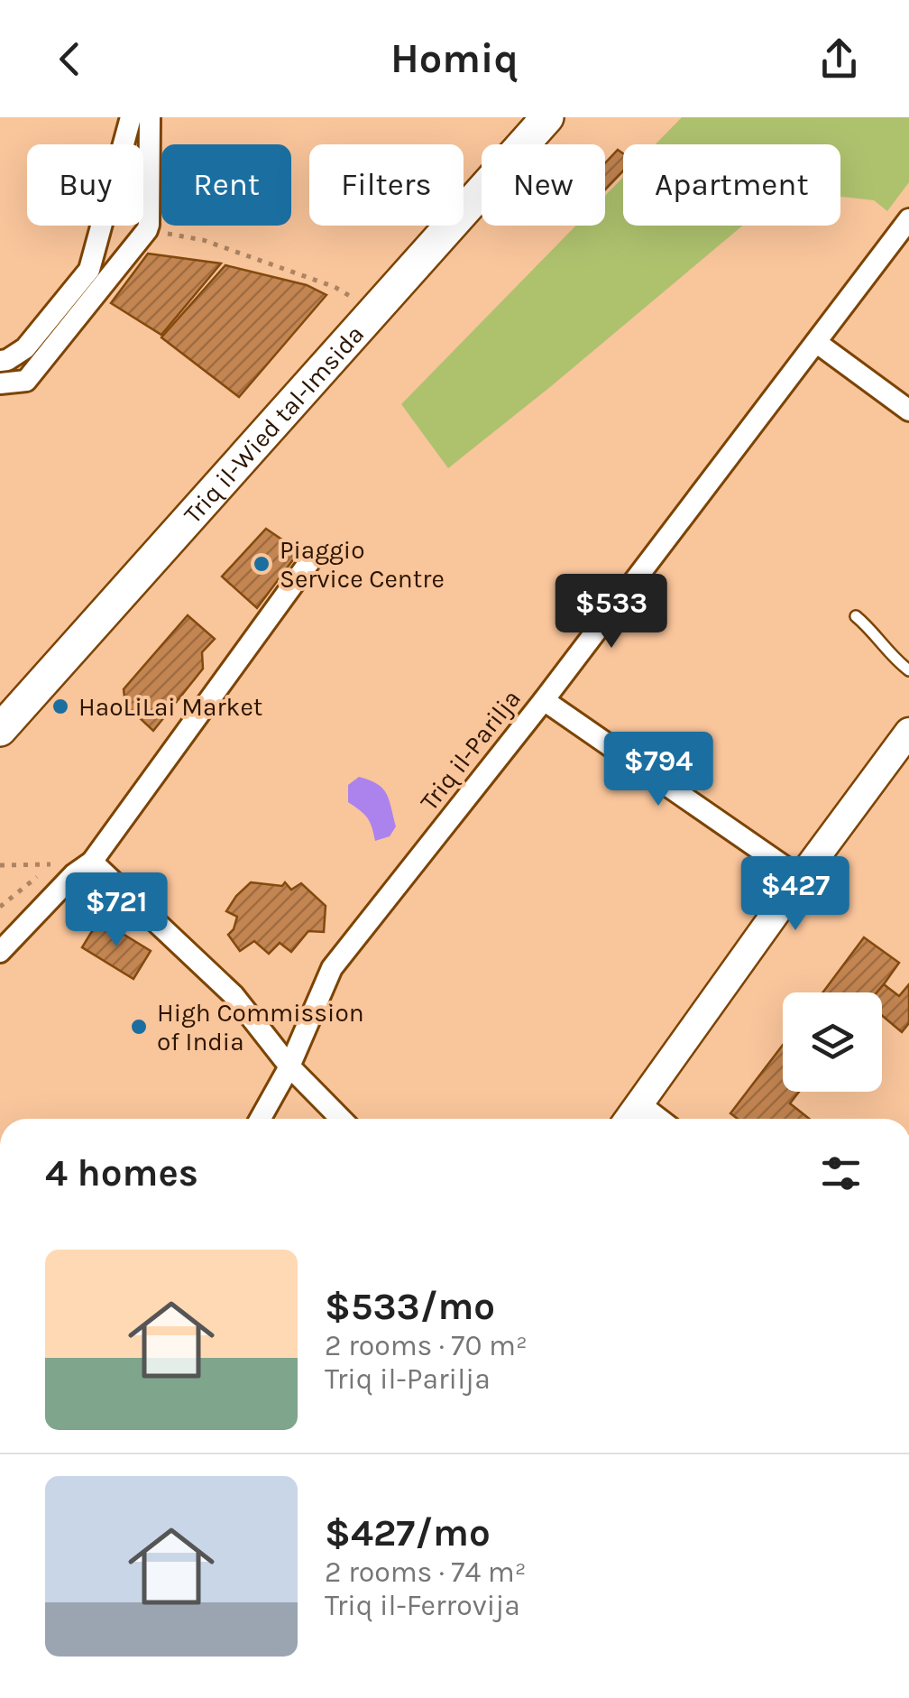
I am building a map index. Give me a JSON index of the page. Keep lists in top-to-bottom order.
{
  "streets": {
    "main road": ["Triq il-Wied tal-Imsida"],
    "street": ["Triq il-Parilja"]
  },
  "places": ["Piaggio Service Centre", "HaoLiLai Market", "High Commission of India"],
  "page": {
    "header": "Homiq",
    "chip": [
      "Buy",
      "Rent",
      "Filters",
      "New",
      "Apartment"
    ],
    "price": [
      "$533",
      "$794",
      "$427",
      "$721"
    ],
    "heading": "4 homes",
    "list": [
      {
        "name": "$533/mo",
        "note": "2 rooms · 70 m² · Triq il-Parilja"
      },
      {
        "name": "$427/mo",
        "note": "2 rooms · 74 m² · Triq il-Ferrovija"
      }
    ]
  }
}
